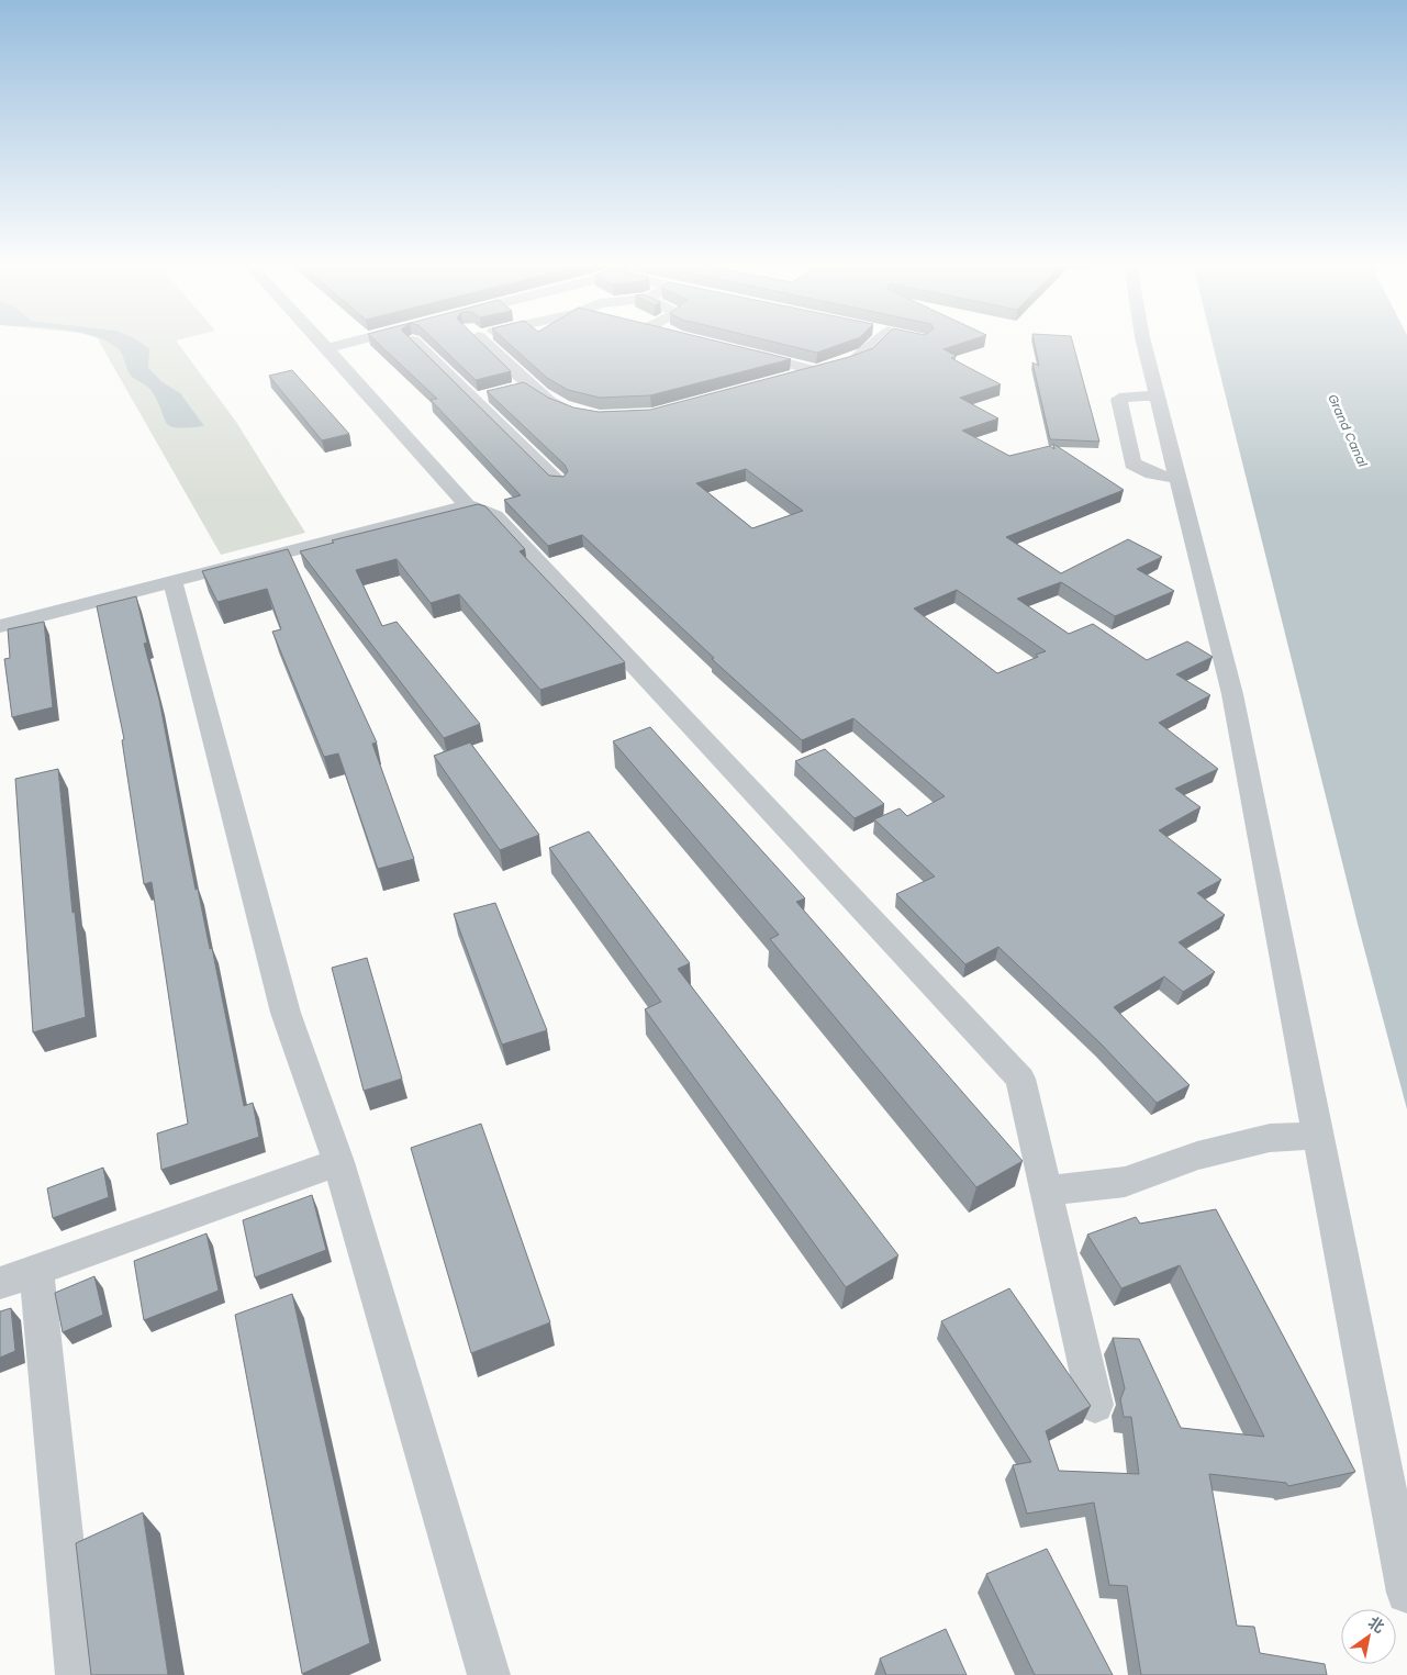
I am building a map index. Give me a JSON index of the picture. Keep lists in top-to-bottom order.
{
  "water": ["Grand Canal"],
  "north": "top right"
}
